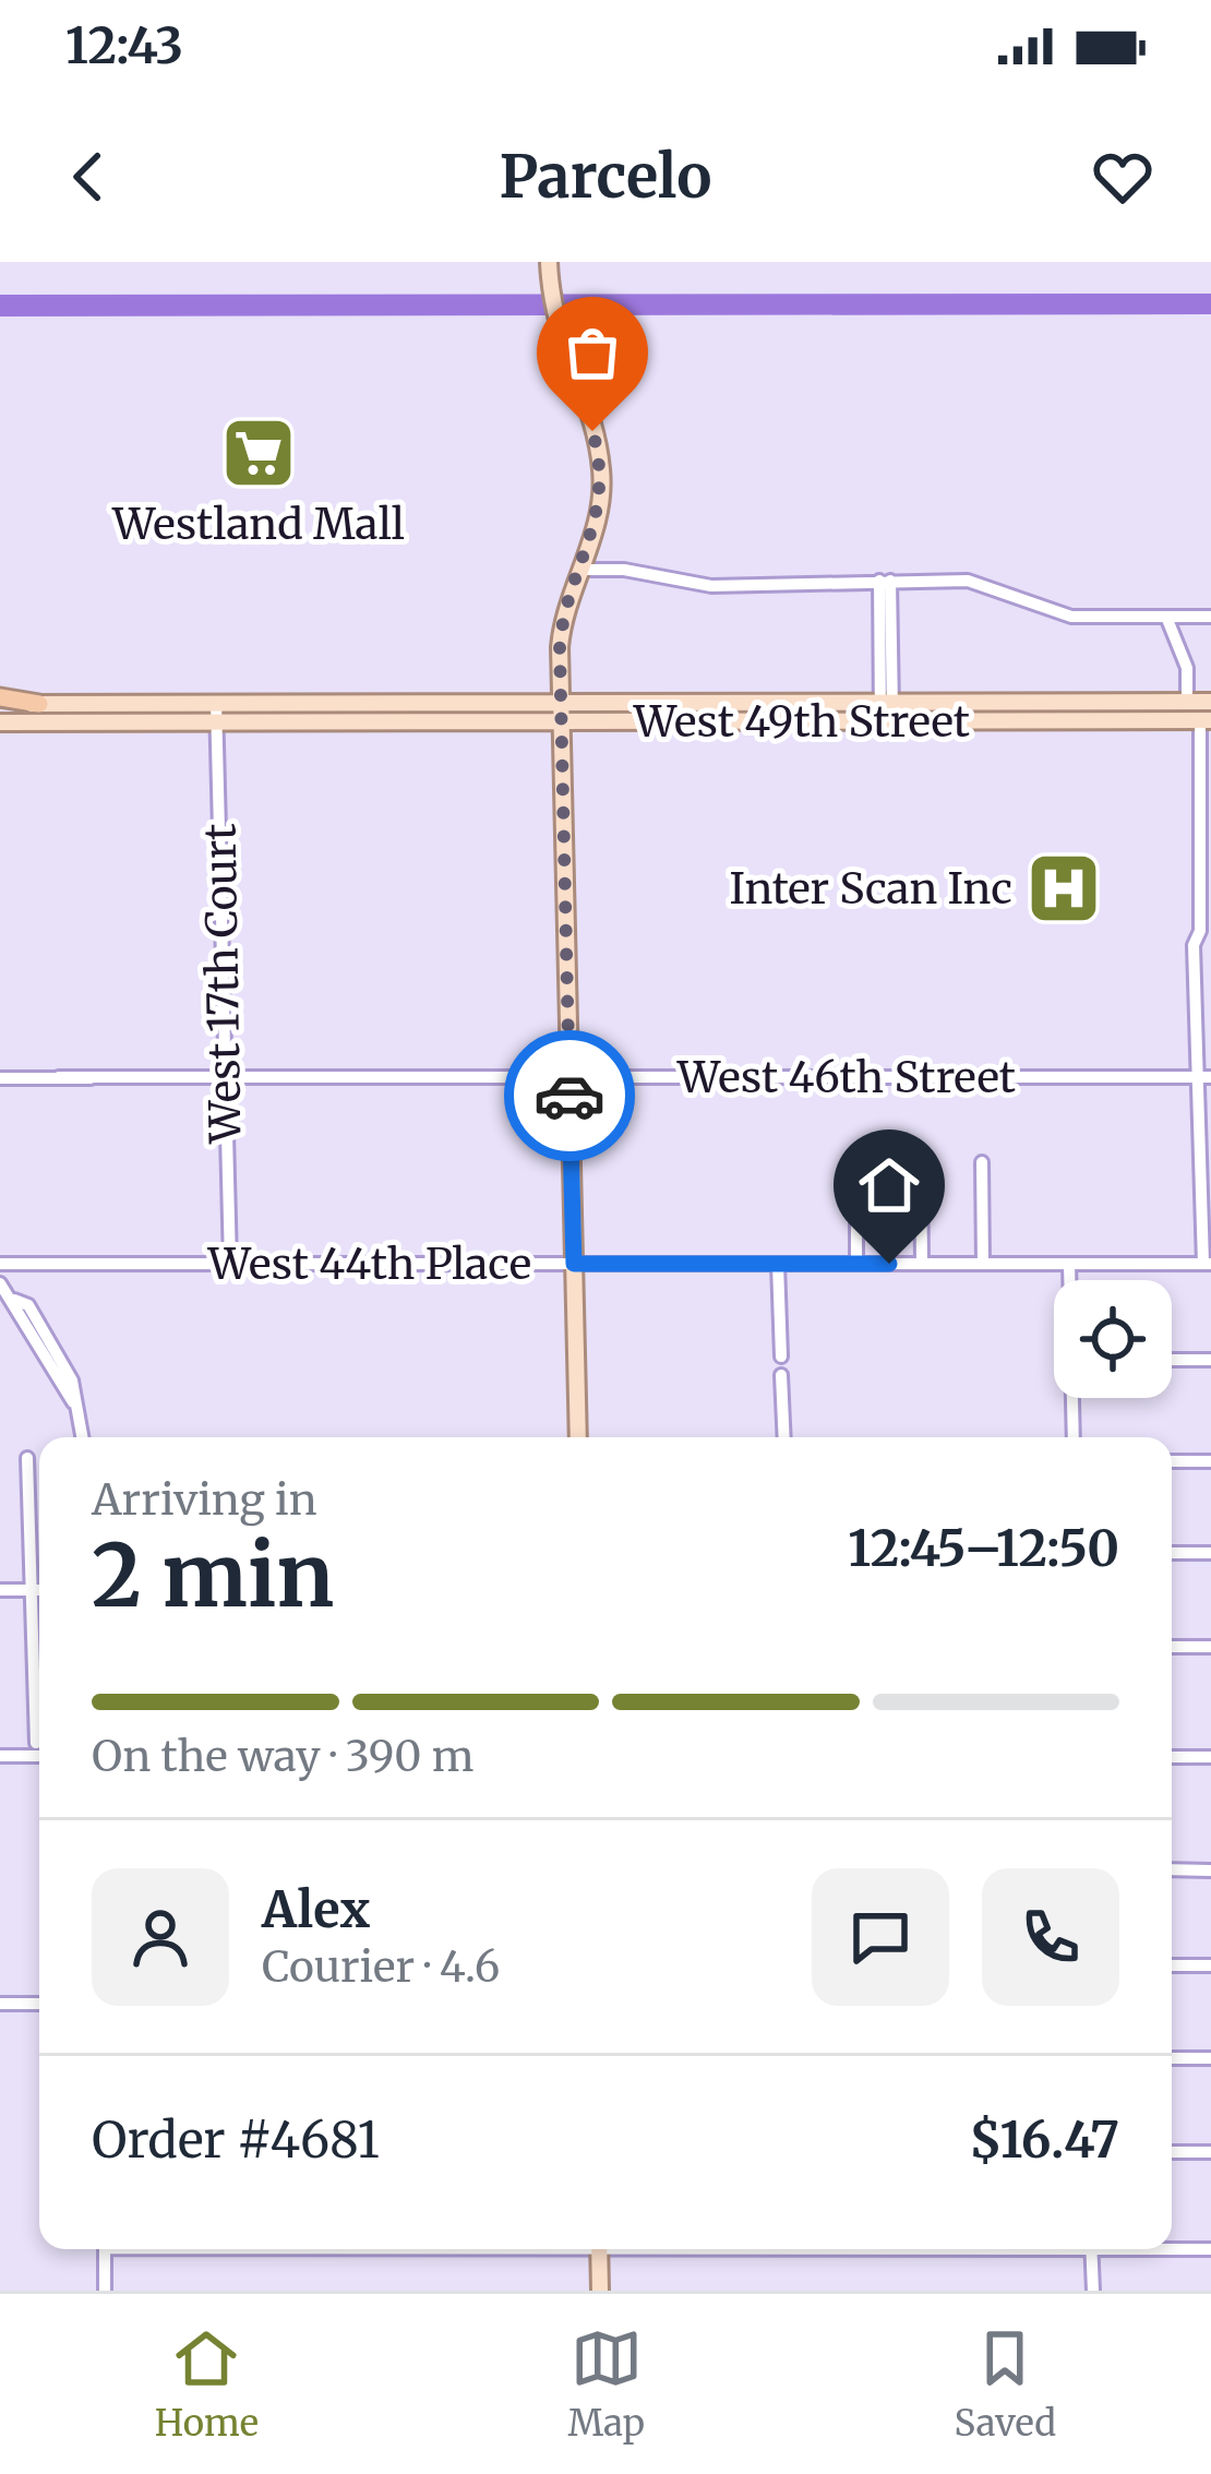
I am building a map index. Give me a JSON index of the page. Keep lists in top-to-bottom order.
{
  "streets": {
    "main road": ["West 49th Street"],
    "street": ["West 17th Court", "West 46th Street", "West 44th Place"]
  },
  "crossings": [
    ["West 49th Street", "West 17th Court"],
    ["West 17th Court", "West 46th Street"],
    ["West 17th Court", "West 44th Place"]
  ],
  "places": {
    "supermarket": ["Westland Mall"],
    "hospital": ["Inter Scan Inc"]
  },
  "page": {
    "status": "12:43",
    "header": "Parcelo",
    "heading": ["2 min", "Arriving in", "12:45–12:50"],
    "panel": [
      "Alex",
      "Courier · 4.6",
      "Order #4681",
      "$16.47"
    ],
    "bar": "On the way · 390 m",
    "tabs": ["Home", "Map", "Saved"]
  }
}
